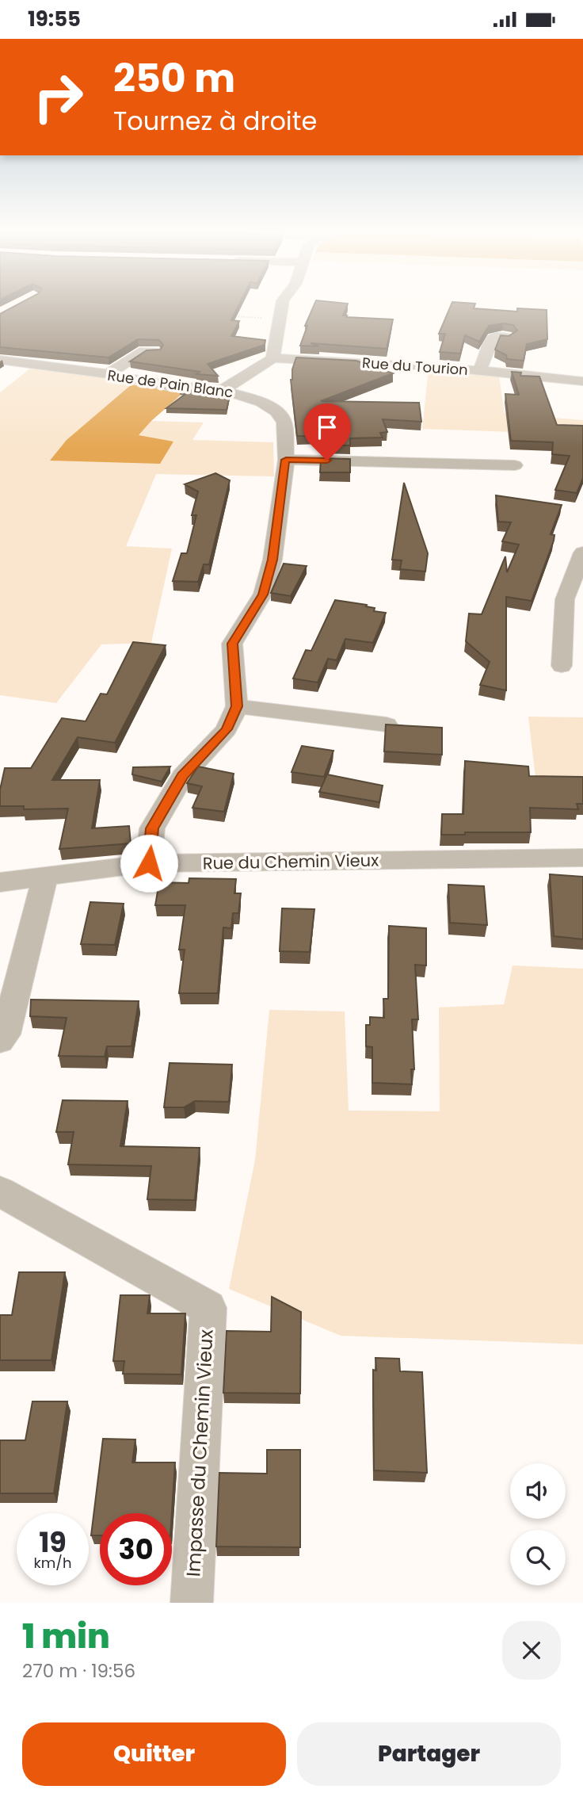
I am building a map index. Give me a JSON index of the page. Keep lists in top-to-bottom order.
{
  "streets": {
    "street": [
      "Rue du Tourion",
      "Rue de Pain Blanc",
      "Rue du Chemin Vieux",
      "Impasse du Chemin Vieux"
    ]
  },
  "page": {
    "status": "19:55",
    "turn": ["250 m", "Tournez à droite"],
    "speed": "19 km/h",
    "limit": "30",
    "heading": ["1 min", "270 m · 19:56"],
    "buttons": ["Quitter", "Partager"]
  }
}
